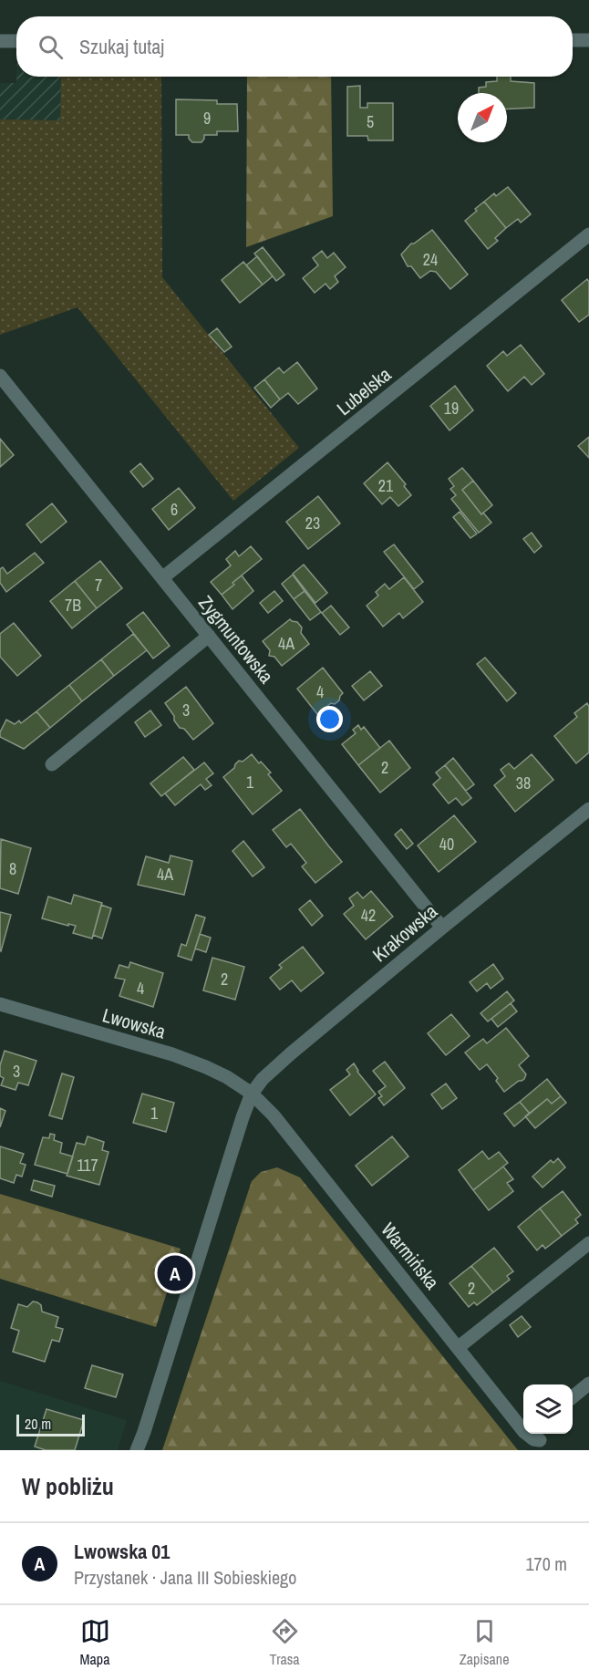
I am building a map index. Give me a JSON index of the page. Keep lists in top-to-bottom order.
{
  "streets": {
    "street": [
      "Lubelska",
      "Zygmuntowska",
      "Krakowska",
      "Lwowska",
      "Warmińska"
    ]
  },
  "crossings": [
    ["Lubelska", "Zygmuntowska"],
    ["Zygmuntowska", "Krakowska"],
    ["Krakowska", "Lwowska"],
    ["Krakowska", "Warmińska"],
    ["Lwowska", "Warmińska"]
  ],
  "house_numbers": [
    "9",
    "5",
    "24",
    "19",
    "21",
    "6",
    "23",
    "7",
    "7B",
    "4A",
    "4",
    "3",
    "2",
    "1",
    "38",
    "40",
    "8",
    "4A",
    "42",
    "2",
    "4",
    "3",
    "1",
    "117",
    "2"
  ],
  "scale_bar": "20 m",
  "north": "top right",
  "page": {
    "search": "Szukaj tutaj",
    "pins": "A",
    "scale": "20 m",
    "heading": "W pobliżu",
    "list": [
      {
        "mark": "A",
        "name": "Lwowska 01",
        "note": "Przystanek · Jana III Sobieskiego",
        "value": "170 m"
      }
    ],
    "nav": ["Mapa", "Trasa", "Zapisane"]
  }
}
